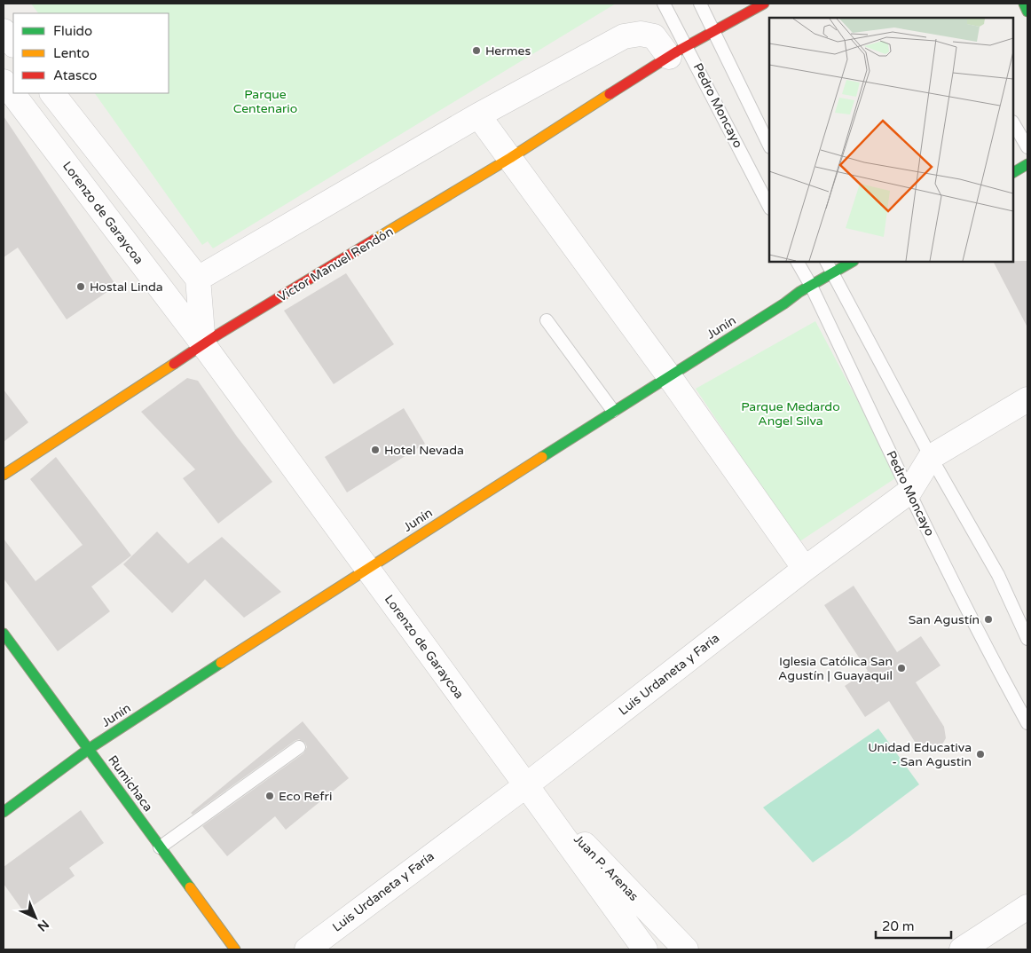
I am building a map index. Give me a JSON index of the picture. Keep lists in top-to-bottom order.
{
  "streets": {
    "street": [
      "Lorenzo de Garaycoa",
      "Victor Manuel Rendón",
      "Junín",
      "Luis Urdaneta y Faría",
      "Rumichaca",
      "Juan P. Arenas"
    ],
    "lane": ["Pedro Moncayo"]
  },
  "crossings": [
    ["Pedro Moncayo", "Victor Manuel Rendón"],
    ["Pedro Moncayo", "Junín"],
    ["Pedro Moncayo", "Luis Urdaneta y Faría"],
    ["Lorenzo de Garaycoa", "Victor Manuel Rendón"],
    ["Lorenzo de Garaycoa", "Junín"],
    ["Lorenzo de Garaycoa", "Luis Urdaneta y Faría"],
    ["Lorenzo de Garaycoa", "Juan P. Arenas"],
    ["Junín", "Rumichaca"],
    ["Luis Urdaneta y Faría", "Juan P. Arenas"]
  ],
  "parks": ["Parque Centenario", "Parque Medardo Angel Silva"],
  "places": [
    "Hermes",
    "Hostal Linda",
    "Hotel Nevada",
    "San Agustín",
    "Iglesia Católica San Agustín | Guayaquil",
    "Unidad Educativa - San Agustin",
    "Eco Refri"
  ],
  "legend": ["Fluido", "Lento", "Atasco"],
  "scale_bar": "20 m",
  "north": "bottom right"
}
